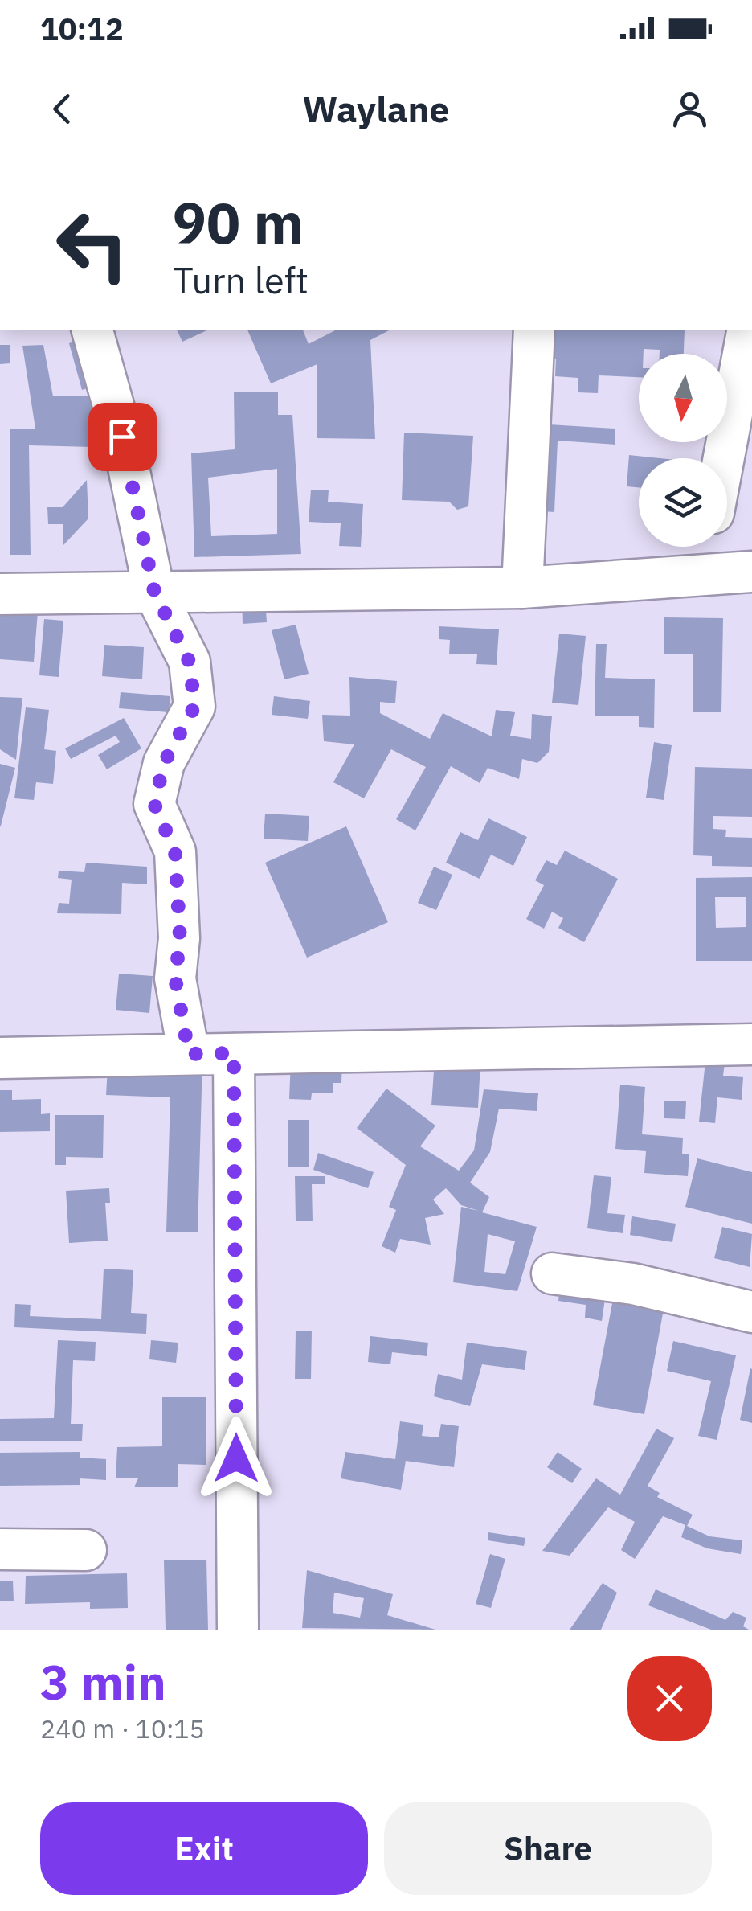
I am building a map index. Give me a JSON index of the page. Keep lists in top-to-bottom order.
{
  "north": "bottom",
  "page": {
    "status": "10:12",
    "header": "Waylane",
    "turn": ["90 m", "Turn left"],
    "heading": ["3 min", "240 m · 10:15"],
    "buttons": ["Exit", "Share"]
  }
}
